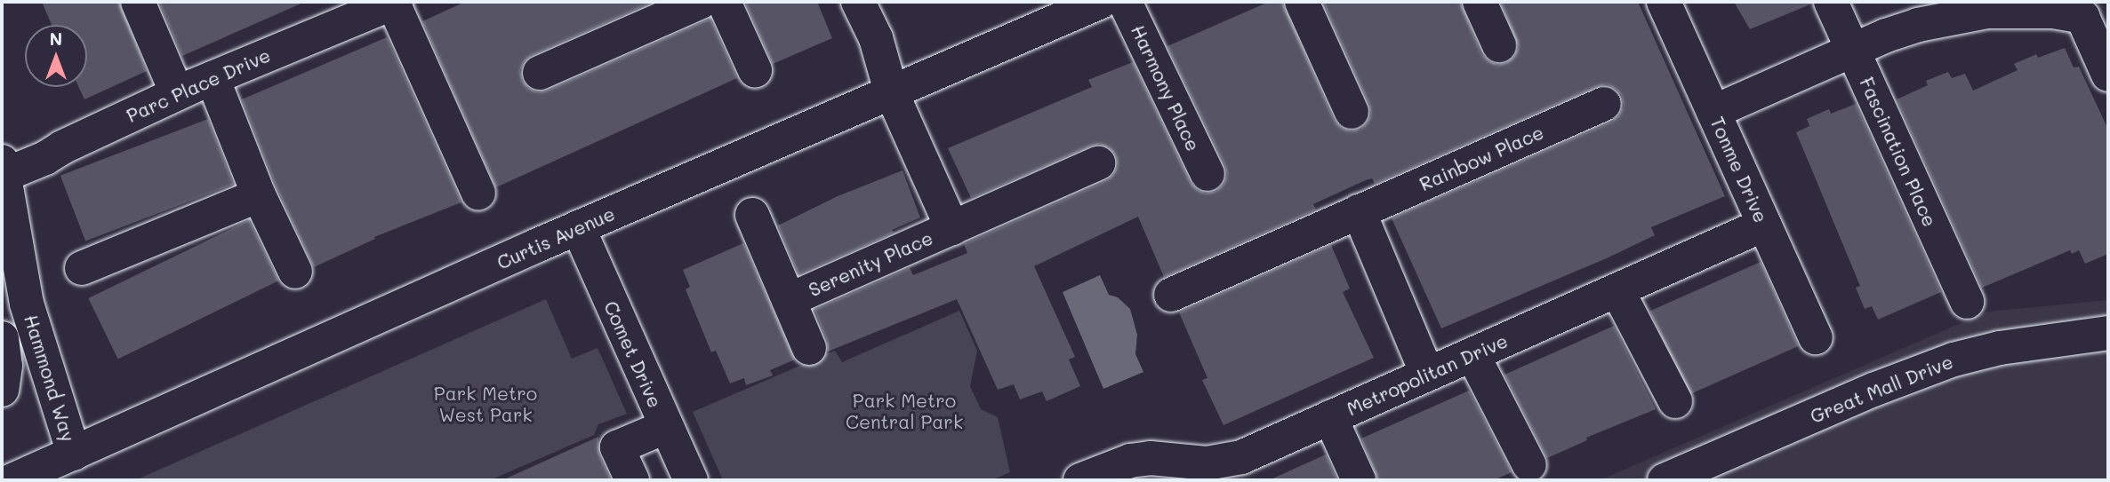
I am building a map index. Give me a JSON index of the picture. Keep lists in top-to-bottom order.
{
  "streets": {
    "street": [
      "Parc Place Drive",
      "Harmony Place",
      "Fascination Place",
      "Rainbow Place",
      "Tonme Drive",
      "Curtis Avenue",
      "Serenity Place",
      "Comet Drive",
      "Metropolitan Drive",
      "Hammond Way",
      "Great Mall Drive"
    ]
  },
  "crossings": [
    ["Parc Place Drive", "Hammond Way"],
    ["Tonme Drive", "Metropolitan Drive"],
    ["Curtis Avenue", "Serenity Place"],
    ["Curtis Avenue", "Comet Drive"],
    ["Curtis Avenue", "Hammond Way"]
  ],
  "parks": ["Park Metro West Park", "Park Metro Central Park"],
  "north": "top"
}
